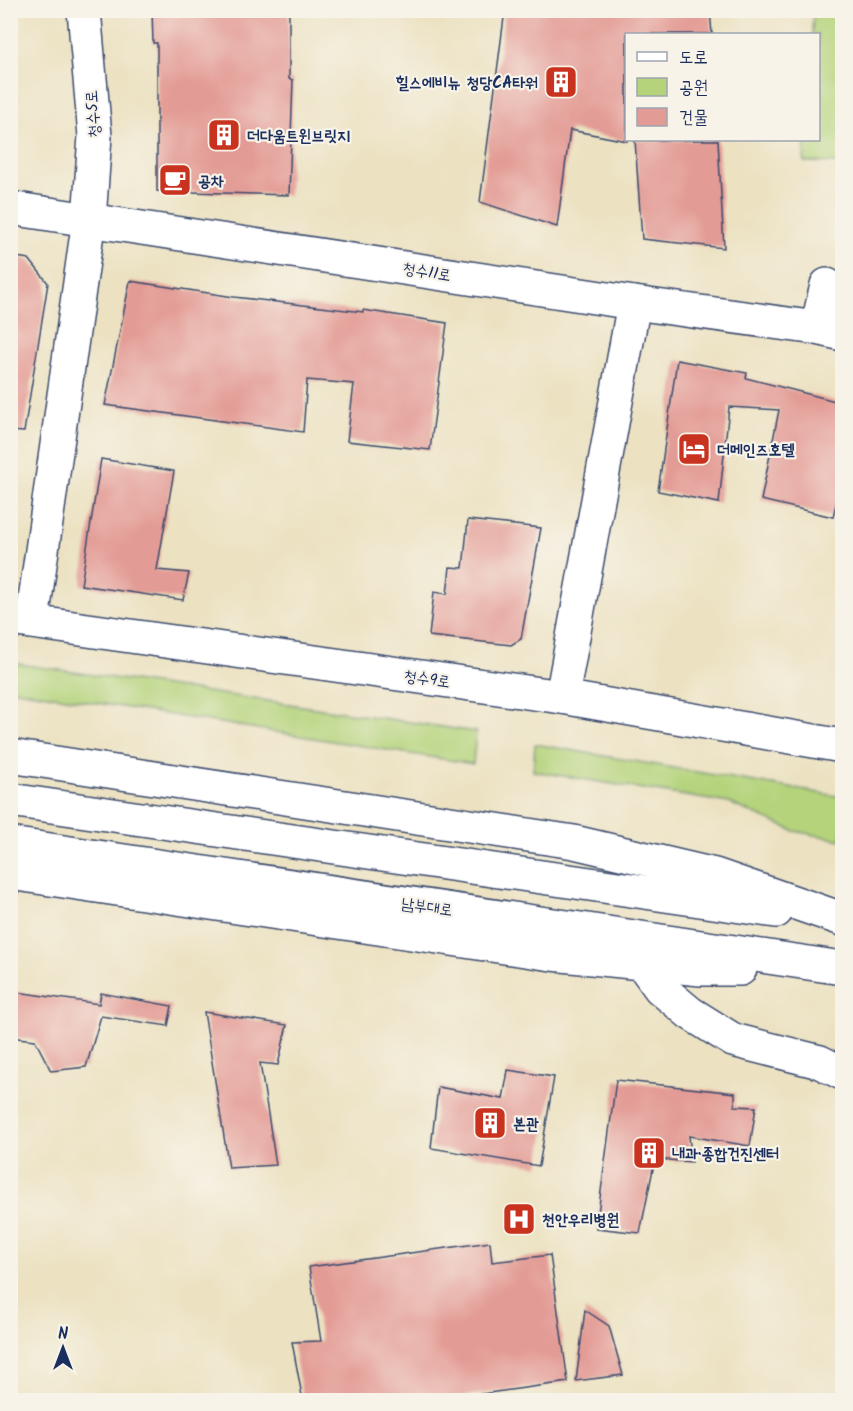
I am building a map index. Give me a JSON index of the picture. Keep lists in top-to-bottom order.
{
  "streets": {
    "main road": [
      "청수5로",
      "청수11로",
      "청수9로",
      "남부대로"
    ]
  },
  "crossings": [
    ["청수5로", "청수11로"],
    ["청수5로", "청수9로"]
  ],
  "places": {
    "building": [
      "힐스에비뉴 청당CA타워",
      "더다움트윈브릿지",
      "본관",
      "내과·종합건진센터"
    ],
    "cafe": ["공차"],
    "hotel": ["더메인즈호텔"],
    "hospital": ["천안우리병원"]
  },
  "legend": ["도로", "공원", "건물"],
  "north": "top"
}
